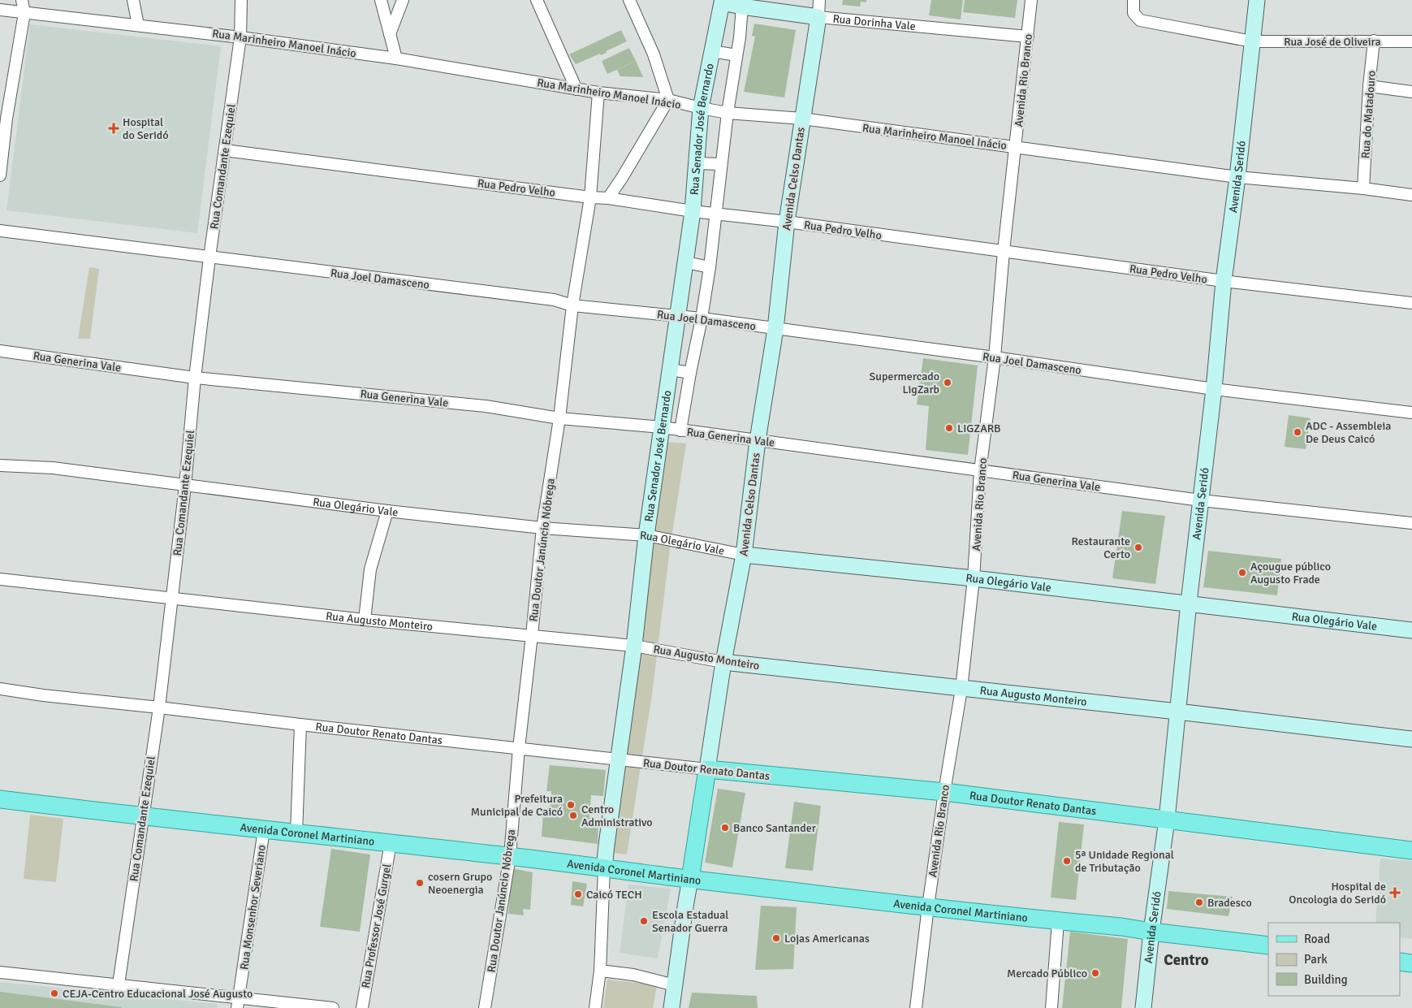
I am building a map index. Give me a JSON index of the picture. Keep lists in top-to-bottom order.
{
  "streets": {
    "main road": [
      "Rua Dorinha Vale",
      "Rua Senador José Bernardo",
      "Avenida Seridó",
      "Avenida Celso Dantas",
      "Rua Olegário Vale",
      "Rua Augusto Monteiro",
      "Rua Doutor Renato Dantas",
      "Avenida Coronel Martiniano"
    ],
    "street": [
      "Rua José de Oliveira",
      "Rua Marinheiro Manoel Inácio",
      "Avenida Rio Branco",
      "Rua do Matadouro",
      "Rua Comandante Ezequiel",
      "Rua Pedro Velho",
      "Rua Joel Damasceno",
      "Rua Generina Vale",
      "Rua Doutor Janúncio Nóbrega",
      "Rua Monsenhor Severiano",
      "Rua Professor José Gurgel"
    ]
  },
  "crossings": [
    ["Rua Dorinha Vale", "Avenida Rio Branco"],
    ["Rua Dorinha Vale", "Rua Senador José Bernardo"],
    ["Rua Dorinha Vale", "Avenida Celso Dantas"],
    ["Rua José de Oliveira", "Rua do Matadouro"],
    ["Rua José de Oliveira", "Avenida Seridó"],
    ["Rua Marinheiro Manoel Inácio", "Avenida Rio Branco"],
    ["Rua Marinheiro Manoel Inácio", "Rua do Matadouro"],
    ["Rua Marinheiro Manoel Inácio", "Rua Senador José Bernardo"],
    ["Rua Marinheiro Manoel Inácio", "Rua Comandante Ezequiel"],
    ["Rua Marinheiro Manoel Inácio", "Avenida Seridó"],
    ["Rua Marinheiro Manoel Inácio", "Avenida Celso Dantas"],
    ["Rua Marinheiro Manoel Inácio", "Rua Doutor Janúncio Nóbrega"],
    ["Avenida Rio Branco", "Rua Pedro Velho"],
    ["Avenida Rio Branco", "Rua Joel Damasceno"],
    ["Avenida Rio Branco", "Rua Generina Vale"],
    ["Avenida Rio Branco", "Rua Olegário Vale"],
    ["Avenida Rio Branco", "Rua Augusto Monteiro"],
    ["Avenida Rio Branco", "Rua Doutor Renato Dantas"],
    ["Avenida Rio Branco", "Avenida Coronel Martiniano"],
    ["Rua Senador José Bernardo", "Rua Pedro Velho"],
    ["Rua Senador José Bernardo", "Rua Joel Damasceno"],
    ["Rua Senador José Bernardo", "Rua Generina Vale"],
    ["Rua Senador José Bernardo", "Rua Olegário Vale"],
    ["Rua Senador José Bernardo", "Rua Augusto Monteiro"],
    ["Rua Senador José Bernardo", "Rua Doutor Renato Dantas"],
    ["Rua Senador José Bernardo", "Avenida Coronel Martiniano"],
    ["Rua Comandante Ezequiel", "Rua Pedro Velho"],
    ["Rua Comandante Ezequiel", "Rua Joel Damasceno"],
    ["Rua Comandante Ezequiel", "Rua Generina Vale"],
    ["Rua Comandante Ezequiel", "Rua Olegário Vale"],
    ["Rua Comandante Ezequiel", "Rua Augusto Monteiro"],
    ["Rua Comandante Ezequiel", "Rua Doutor Renato Dantas"],
    ["Rua Comandante Ezequiel", "Avenida Coronel Martiniano"],
    ["Avenida Seridó", "Rua Pedro Velho"],
    ["Avenida Seridó", "Rua Joel Damasceno"],
    ["Avenida Seridó", "Rua Generina Vale"],
    ["Avenida Seridó", "Rua Olegário Vale"],
    ["Avenida Seridó", "Rua Augusto Monteiro"],
    ["Avenida Seridó", "Rua Doutor Renato Dantas"],
    ["Avenida Seridó", "Avenida Coronel Martiniano"],
    ["Avenida Celso Dantas", "Rua Pedro Velho"],
    ["Avenida Celso Dantas", "Rua Joel Damasceno"],
    ["Avenida Celso Dantas", "Rua Generina Vale"],
    ["Avenida Celso Dantas", "Rua Olegário Vale"],
    ["Avenida Celso Dantas", "Rua Augusto Monteiro"],
    ["Avenida Celso Dantas", "Rua Doutor Renato Dantas"],
    ["Avenida Celso Dantas", "Avenida Coronel Martiniano"],
    ["Rua Pedro Velho", "Rua Doutor Janúncio Nóbrega"],
    ["Rua Joel Damasceno", "Rua Doutor Janúncio Nóbrega"],
    ["Rua Generina Vale", "Rua Doutor Janúncio Nóbrega"],
    ["Rua Olegário Vale", "Rua Doutor Janúncio Nóbrega"],
    ["Rua Doutor Janúncio Nóbrega", "Rua Augusto Monteiro"],
    ["Rua Doutor Janúncio Nóbrega", "Rua Doutor Renato Dantas"],
    ["Rua Doutor Janúncio Nóbrega", "Avenida Coronel Martiniano"],
    ["Avenida Coronel Martiniano", "Rua Monsenhor Severiano"],
    ["Avenida Coronel Martiniano", "Rua Professor José Gurgel"]
  ],
  "districts": ["Centro"],
  "places": {
    "health": ["Hospital do Seridó", "Hospital de Oncologia do Seridó"],
    "other": [
      "Supermercado LigZarb",
      "LIGZARB",
      "ADC - Assembleia De Deus Caicó",
      "Restaurante Certo",
      "Açougue público Augusto Frade",
      "Prefeitura Municipal de Caicó",
      "Centro Administrativo",
      "Banco Santander",
      "5ª Unidade Regional de Tributação",
      "cosern Grupo Neoenergia",
      "Caicó TECH",
      "Bradesco",
      "Escola Estadual Senador Guerra",
      "Lojas Americanas",
      "Mercado Público",
      "CEJA-Centro Educacional José Augusto"
    ]
  },
  "legend": ["Road", "Park", "Building"]
}
